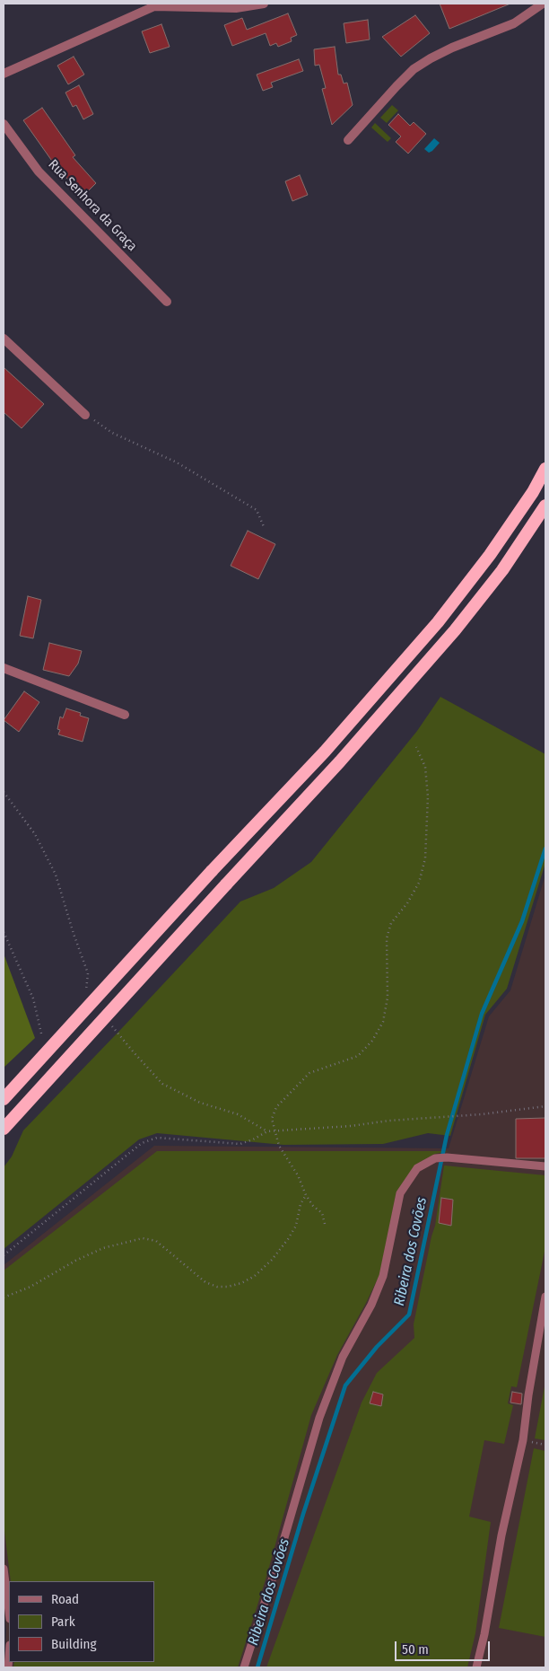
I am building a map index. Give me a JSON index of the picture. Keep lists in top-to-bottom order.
{
  "streets": {
    "street": ["Rua Senhora da Graça"]
  },
  "water": ["Ribeira dos Covões"],
  "legend": ["Road", "Park", "Building"],
  "scale_bar": "50 m"
}
